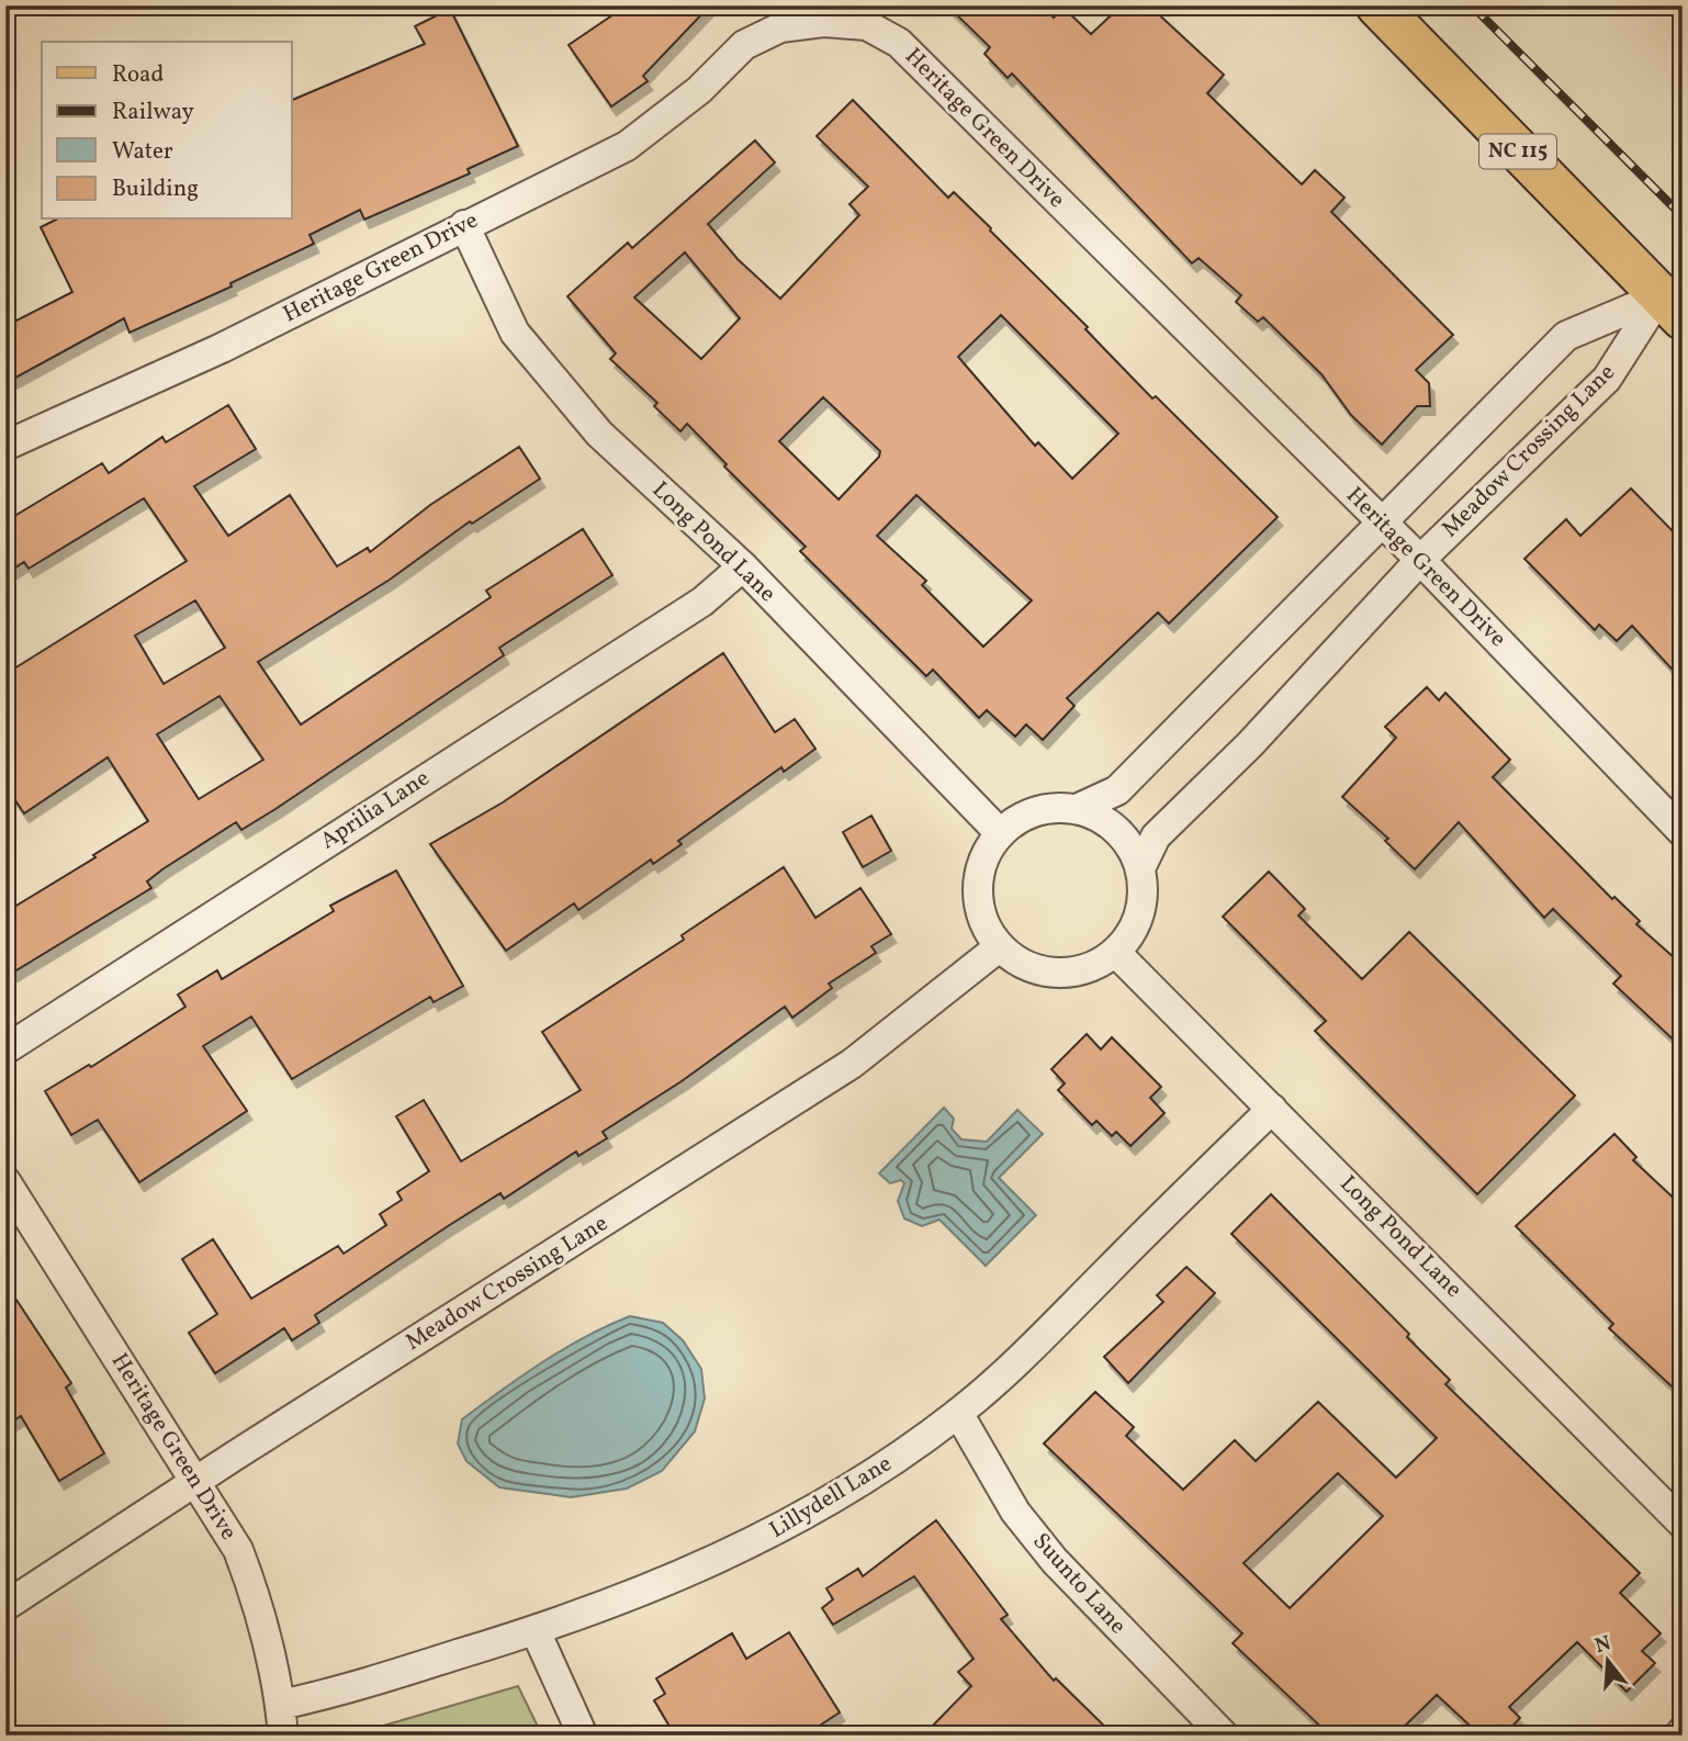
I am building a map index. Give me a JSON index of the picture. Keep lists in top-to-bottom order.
{
  "streets": {
    "main road": ["NC 115"],
    "street": [
      "Heritage Green Drive",
      "Meadow Crossing Lane",
      "Long Pond Lane",
      "Aprilia Lane",
      "Lillydell Lane",
      "Suunto Lane"
    ]
  },
  "crossings": [
    ["Heritage Green Drive", "Meadow Crossing Lane"],
    ["Heritage Green Drive", "Long Pond Lane"],
    ["Heritage Green Drive", "Lillydell Lane"],
    ["NC 115", "Meadow Crossing Lane"],
    ["Meadow Crossing Lane", "Long Pond Lane"],
    ["Long Pond Lane", "Aprilia Lane"],
    ["Long Pond Lane", "Lillydell Lane"],
    ["Lillydell Lane", "Suunto Lane"]
  ],
  "legend": [
    "Road",
    "Railway",
    "Water",
    "Building"
  ],
  "north": "top"
}
